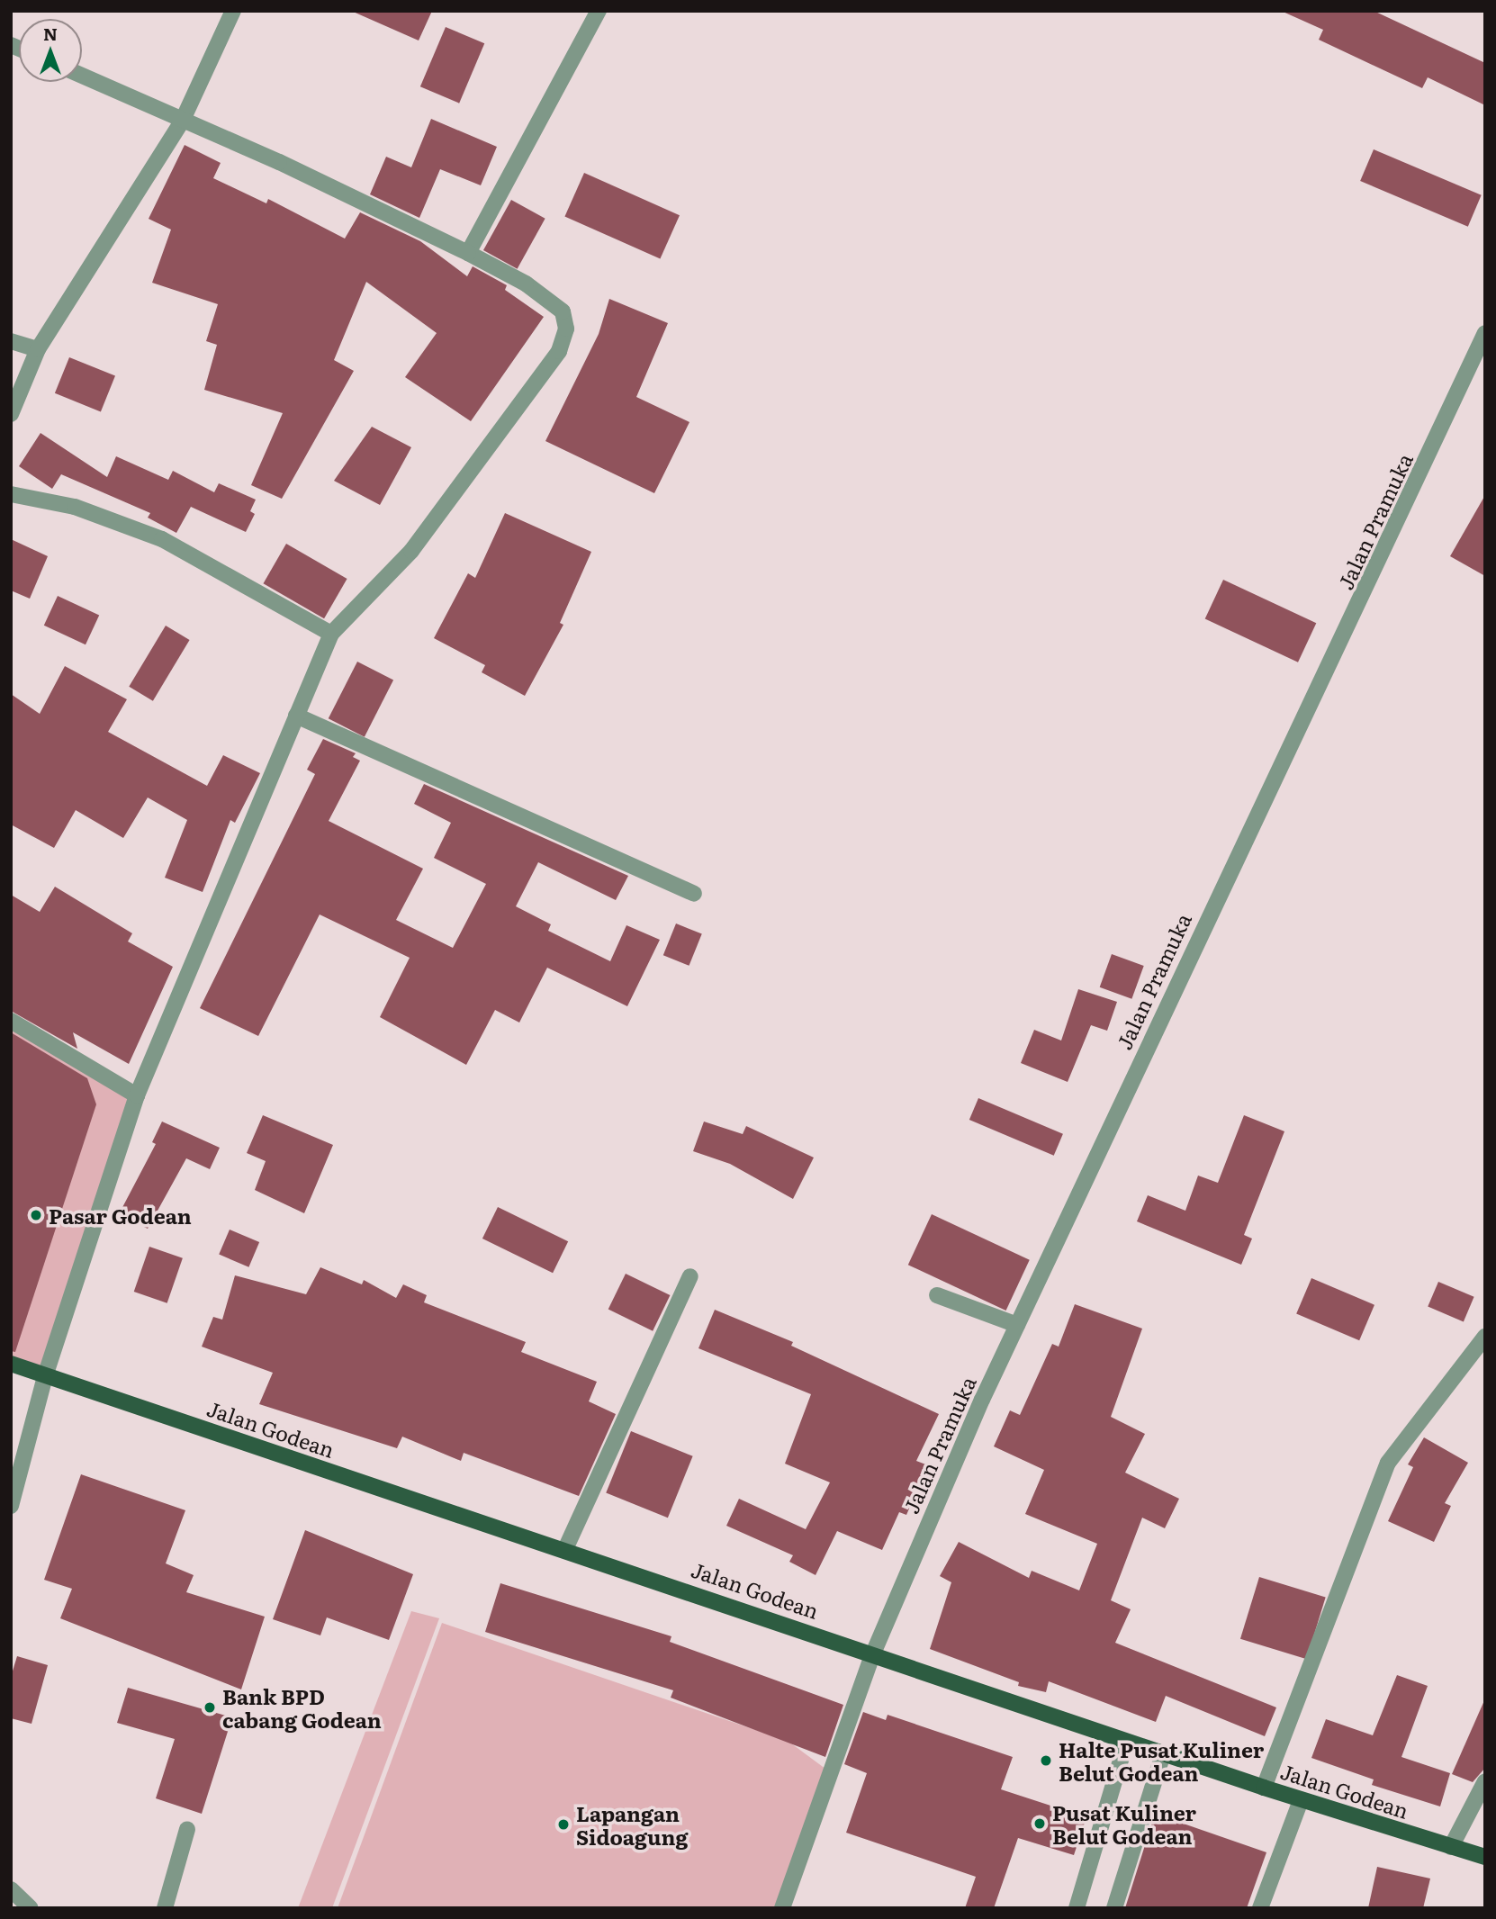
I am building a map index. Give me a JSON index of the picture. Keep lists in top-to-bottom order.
{
  "streets": {
    "main road": ["Jalan Godean"],
    "street": ["Jalan Pramuka"]
  },
  "crossings": [
    ["Jalan Pramuka", "Jalan Godean"]
  ],
  "places": [
    "Pasar Godean",
    "Bank BPD cabang Godean",
    "Halte Pusat Kuliner Belut Godean",
    "Pusat Kuliner Belut Godean",
    "Lapangan Sidoagung"
  ],
  "north": "top"
}
